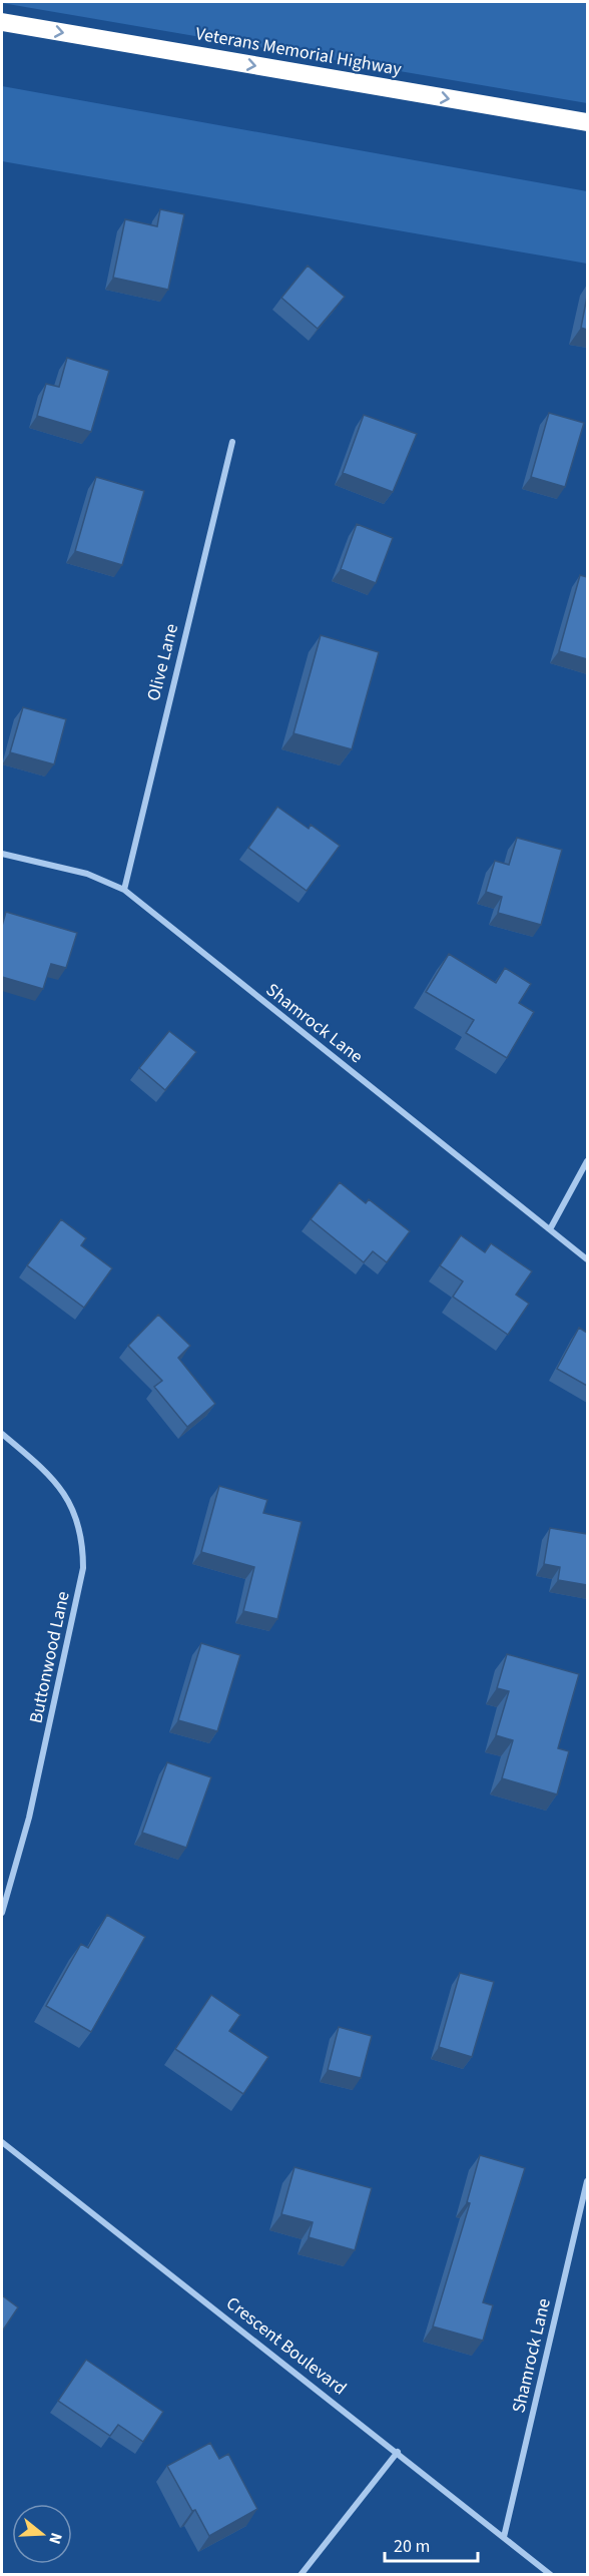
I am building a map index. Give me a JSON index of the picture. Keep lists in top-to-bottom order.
{
  "streets": {
    "highway": ["Veterans Memorial Highway"],
    "street": [
      "Olive Lane",
      "Shamrock Lane",
      "Buttonwood Lane",
      "Crescent Boulevard"
    ]
  },
  "crossings": [
    ["Olive Lane", "Shamrock Lane"],
    ["Shamrock Lane", "Crescent Boulevard"]
  ],
  "one_way": ["Veterans Memorial Highway"],
  "scale_bar": "20 m",
  "north": "right"
}
